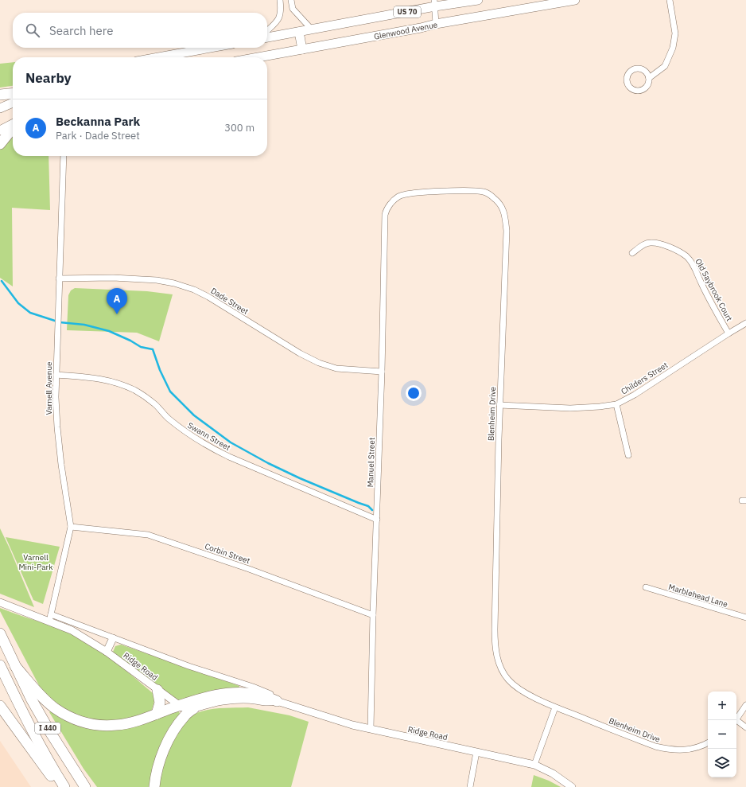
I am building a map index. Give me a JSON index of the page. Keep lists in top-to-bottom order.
{
  "streets": {
    "highway": ["I 440"],
    "main road": ["US 70", "Glenwood Avenue"],
    "street": [
      "Old Saybrook Court",
      "Dade Street",
      "Childers Street",
      "Varnell Avenue",
      "Blenheim Drive",
      "Swann Street",
      "Manuel Street",
      "Corbin Street",
      "Marblehead Lane",
      "Ridge Road"
    ]
  },
  "crossings": [
    ["Old Saybrook Court", "Childers Street"],
    ["Dade Street", "Varnell Avenue"],
    ["Dade Street", "Manuel Street"],
    ["Childers Street", "Blenheim Drive"],
    ["Varnell Avenue", "Swann Street"],
    ["Varnell Avenue", "Corbin Street"],
    ["Varnell Avenue", "Ridge Road"],
    ["Blenheim Drive", "Manuel Street"],
    ["Swann Street", "Manuel Street"],
    ["Manuel Street", "Corbin Street"],
    ["Manuel Street", "Ridge Road"]
  ],
  "parks": ["Varnell Mini-Park"],
  "page": {
    "search": "Search here",
    "heading": "Nearby",
    "list": [
      {
        "mark": "A",
        "name": "Beckanna Park",
        "note": "Park · Dade Street",
        "value": "300 m"
      }
    ],
    "pins": "A",
    "map_buttons": ["+", "−"]
  }
}
